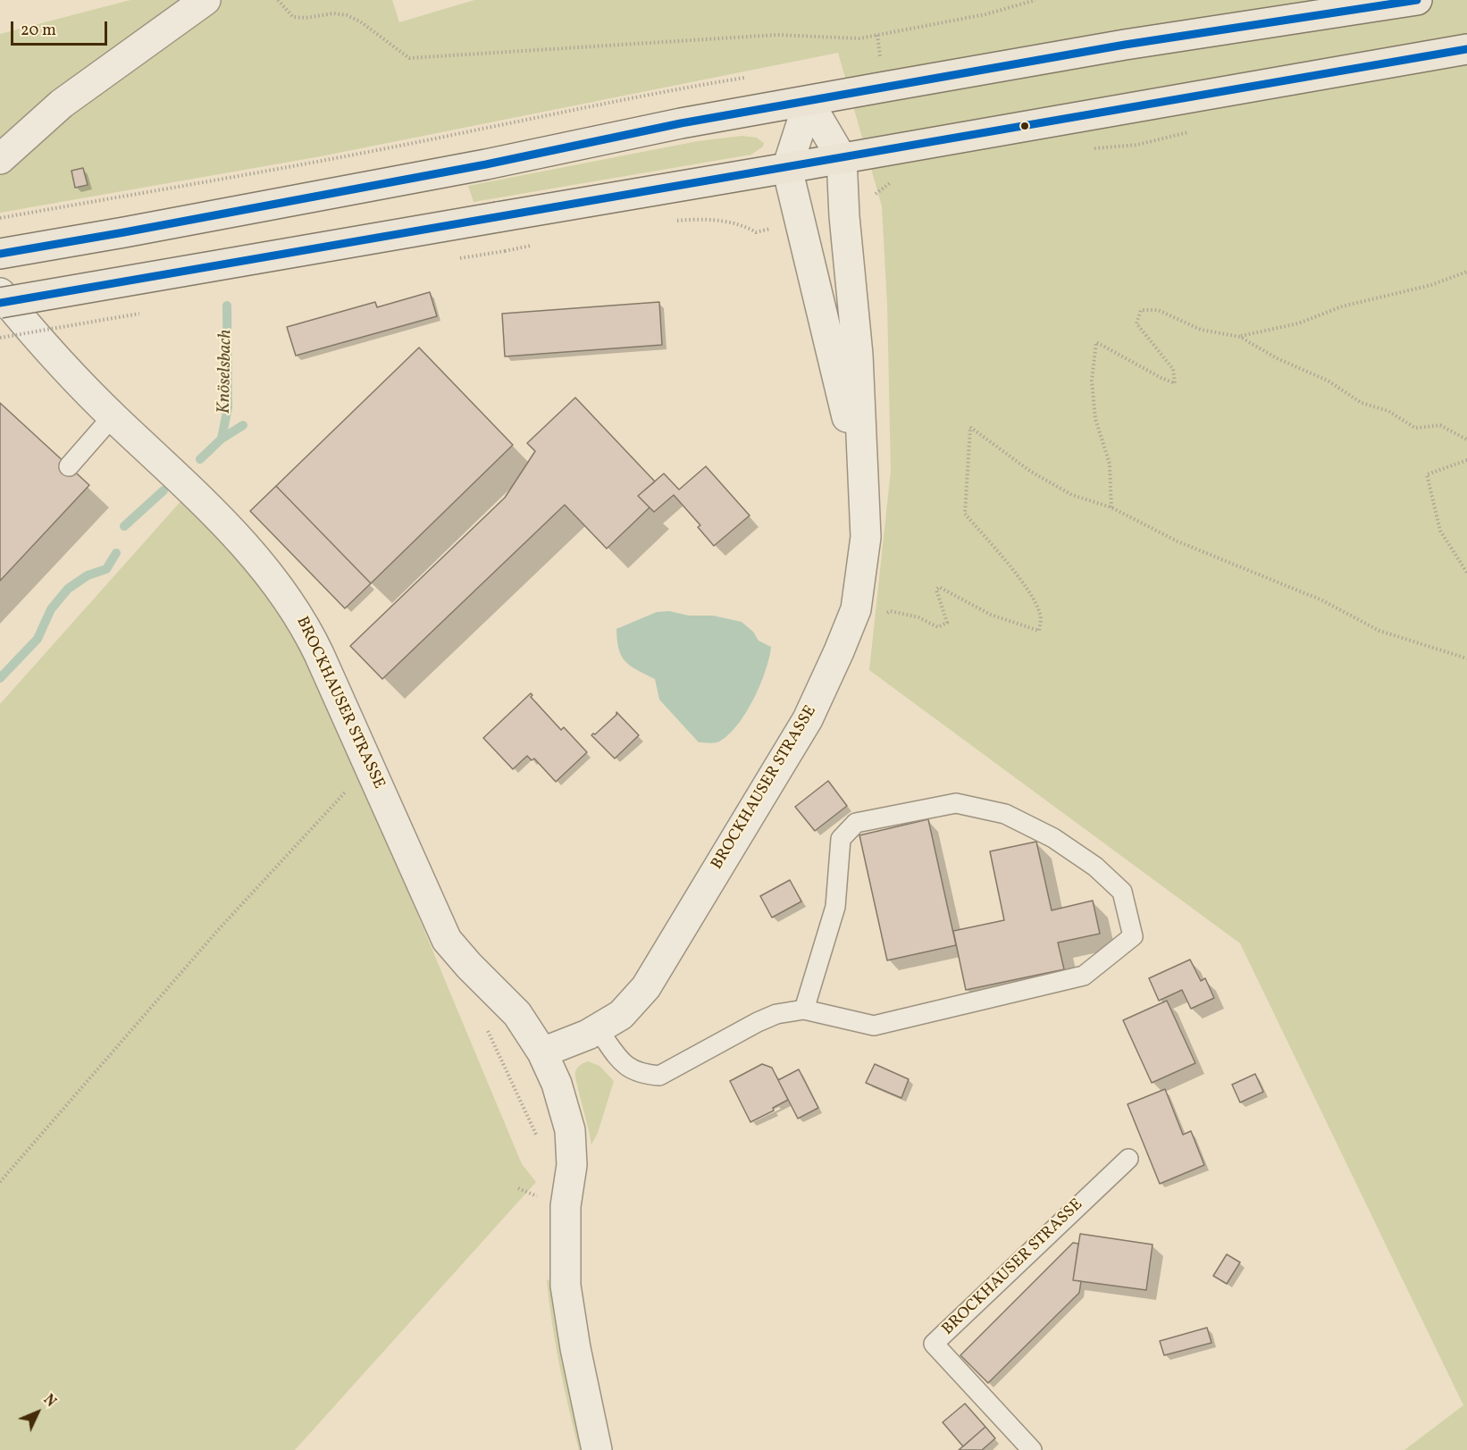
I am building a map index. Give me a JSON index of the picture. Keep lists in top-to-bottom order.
{
  "streets": {
    "street": ["BROCKHAUSER STRASSE"]
  },
  "water": ["Knöselsbach"],
  "scale_bar": "20 m",
  "north": "top right"
}
